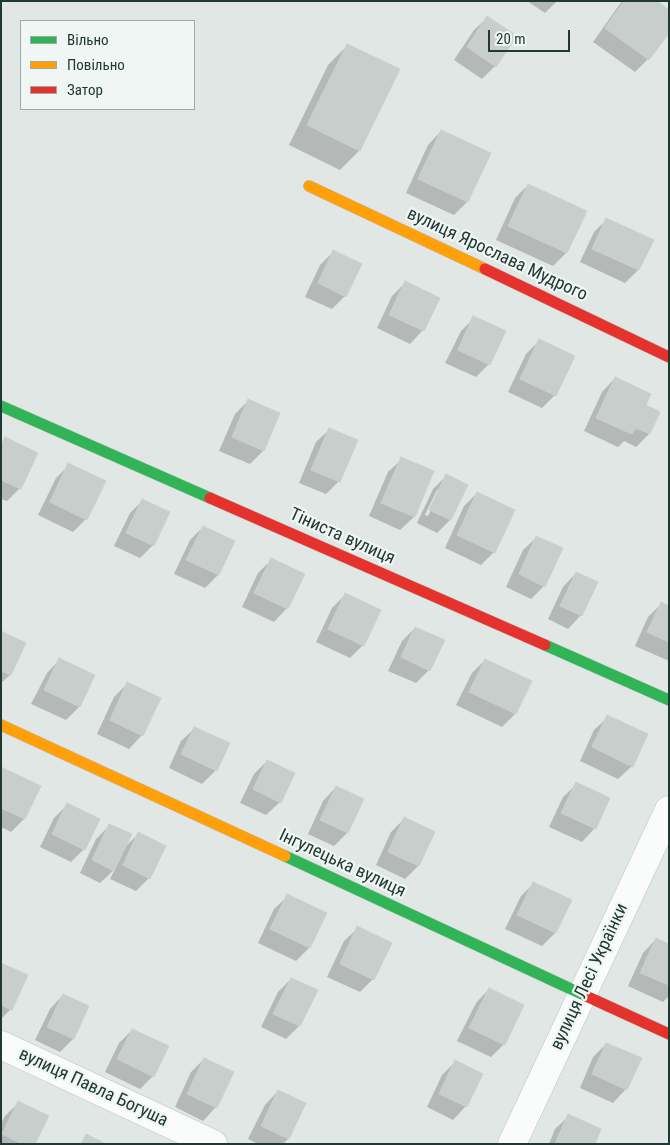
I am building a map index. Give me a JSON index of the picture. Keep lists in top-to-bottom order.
{
  "streets": {
    "street": [
      "вулиця Ярослава Мудрого",
      "Тіниста вулиця",
      "Інгулецька вулиця",
      "вулиця Лесі Українки",
      "вулиця Павла Богуша"
    ]
  },
  "crossings": [
    ["Інгулецька вулиця", "вулиця Лесі Українки"]
  ],
  "legend": ["Вільно", "Повільно", "Затор"],
  "scale_bar": "20 m"
}
